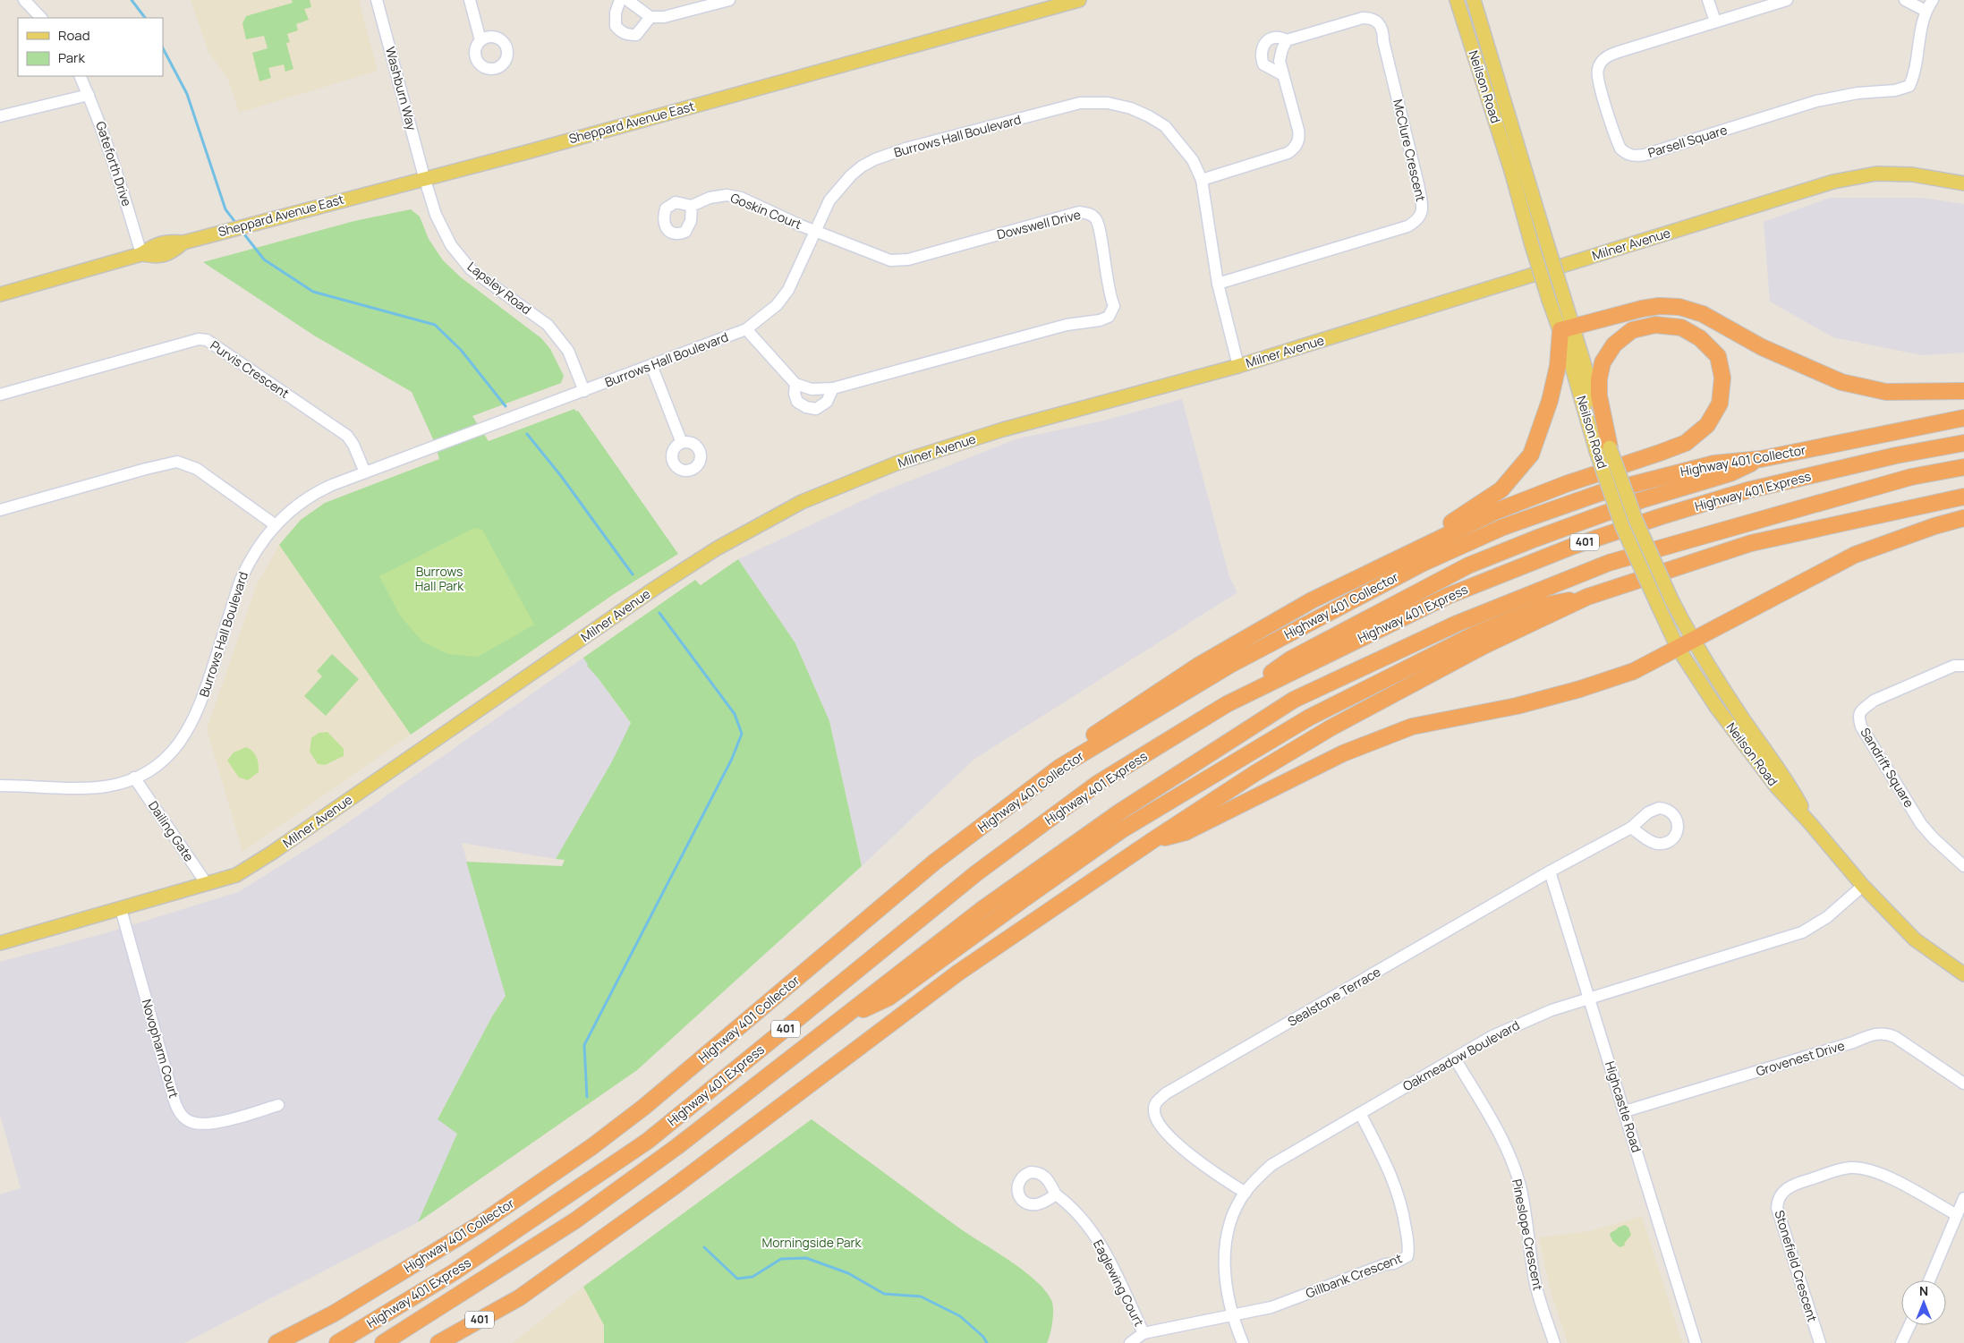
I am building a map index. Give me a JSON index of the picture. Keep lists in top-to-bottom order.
{
  "streets": {
    "highway": ["Highway 401 Collector", "Highway 401 Express", "401"],
    "main road": ["Neilson Road", "Sheppard Avenue East", "Milner Avenue"],
    "street": [
      "Washburn Way",
      "Burrows Hall Boulevard",
      "Parsell Square",
      "McClure Crescent",
      "Gateforth Drive",
      "Goskin Court",
      "Dowswell Drive",
      "Lapsley Road",
      "Purvis Crescent",
      "Sandrift Square",
      "Dailing Gate",
      "Sealstone Terrace",
      "Novopharm Court",
      "Oakmeadow Boulevard",
      "Grovenest Drive",
      "Highcastle Road",
      "Pineslope Crescent",
      "Stonefield Crescent",
      "Gillbank Crescent",
      "Eaglewing Court"
    ]
  },
  "crossings": [
    ["Neilson Road", "Oakmeadow Boulevard"],
    ["Washburn Way", "Sheppard Avenue East"],
    ["Washburn Way", "Lapsley Road"],
    ["Sheppard Avenue East", "Gateforth Drive"],
    ["Sheppard Avenue East", "Lapsley Road"],
    ["Burrows Hall Boulevard", "McClure Crescent"],
    ["Burrows Hall Boulevard", "Goskin Court"],
    ["Burrows Hall Boulevard", "Dowswell Drive"],
    ["Burrows Hall Boulevard", "Milner Avenue"],
    ["Burrows Hall Boulevard", "Lapsley Road"],
    ["Burrows Hall Boulevard", "Purvis Crescent"],
    ["Burrows Hall Boulevard", "Dailing Gate"],
    ["Goskin Court", "Dowswell Drive"],
    ["Milner Avenue", "Dailing Gate"],
    ["Milner Avenue", "Novopharm Court"],
    ["Sealstone Terrace", "Oakmeadow Boulevard"],
    ["Sealstone Terrace", "Highcastle Road"],
    ["Oakmeadow Boulevard", "Highcastle Road"],
    ["Oakmeadow Boulevard", "Pineslope Crescent"],
    ["Oakmeadow Boulevard", "Gillbank Crescent"],
    ["Grovenest Drive", "Highcastle Road"]
  ],
  "parks": ["Burrows Hall Park", "Morningside Park"],
  "legend": ["Road", "Park"],
  "north": "top"
}
